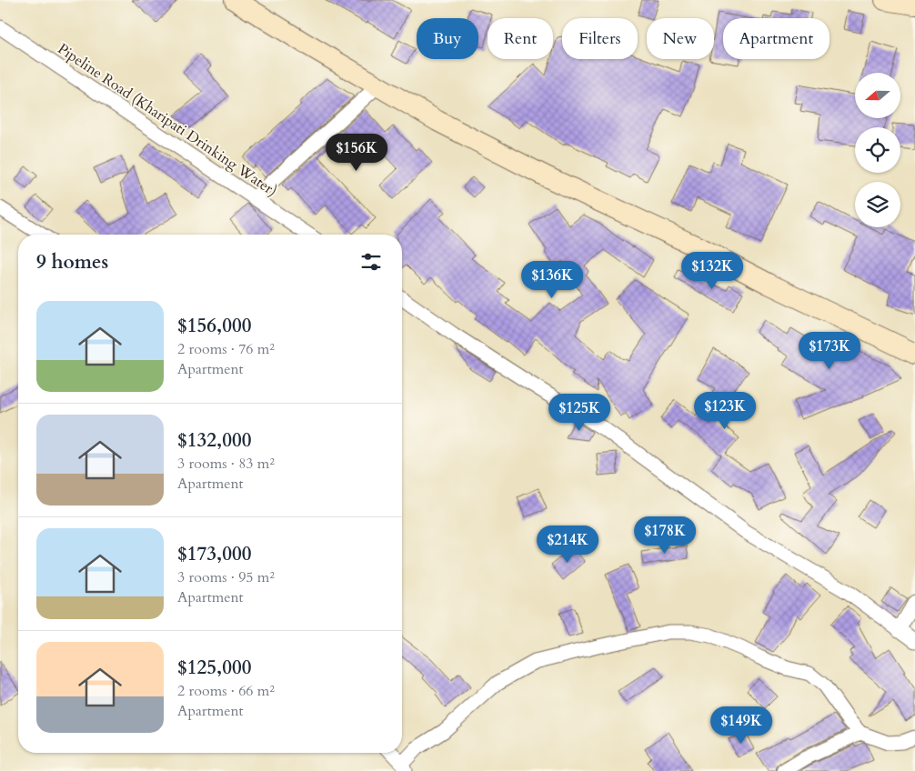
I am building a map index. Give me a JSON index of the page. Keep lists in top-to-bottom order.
{
  "streets": {
    "street": ["Pipeline Road (Kharipati Drinking Water)"]
  },
  "north": "left",
  "page": {
    "chip": [
      "Buy",
      "Rent",
      "Filters",
      "New",
      "Apartment"
    ],
    "price": [
      "$156K",
      "$132K",
      "$136K",
      "$173K",
      "$123K",
      "$125K",
      "$178K",
      "$214K",
      "$149K"
    ],
    "heading": "9 homes",
    "list": [
      {
        "name": "$156,000",
        "note": "2 rooms · 76 m² · Apartment"
      },
      {
        "name": "$132,000",
        "note": "3 rooms · 83 m² · Apartment"
      },
      {
        "name": "$173,000",
        "note": "3 rooms · 95 m² · Apartment"
      },
      {
        "name": "$125,000",
        "note": "2 rooms · 66 m² · Apartment"
      }
    ]
  }
}
